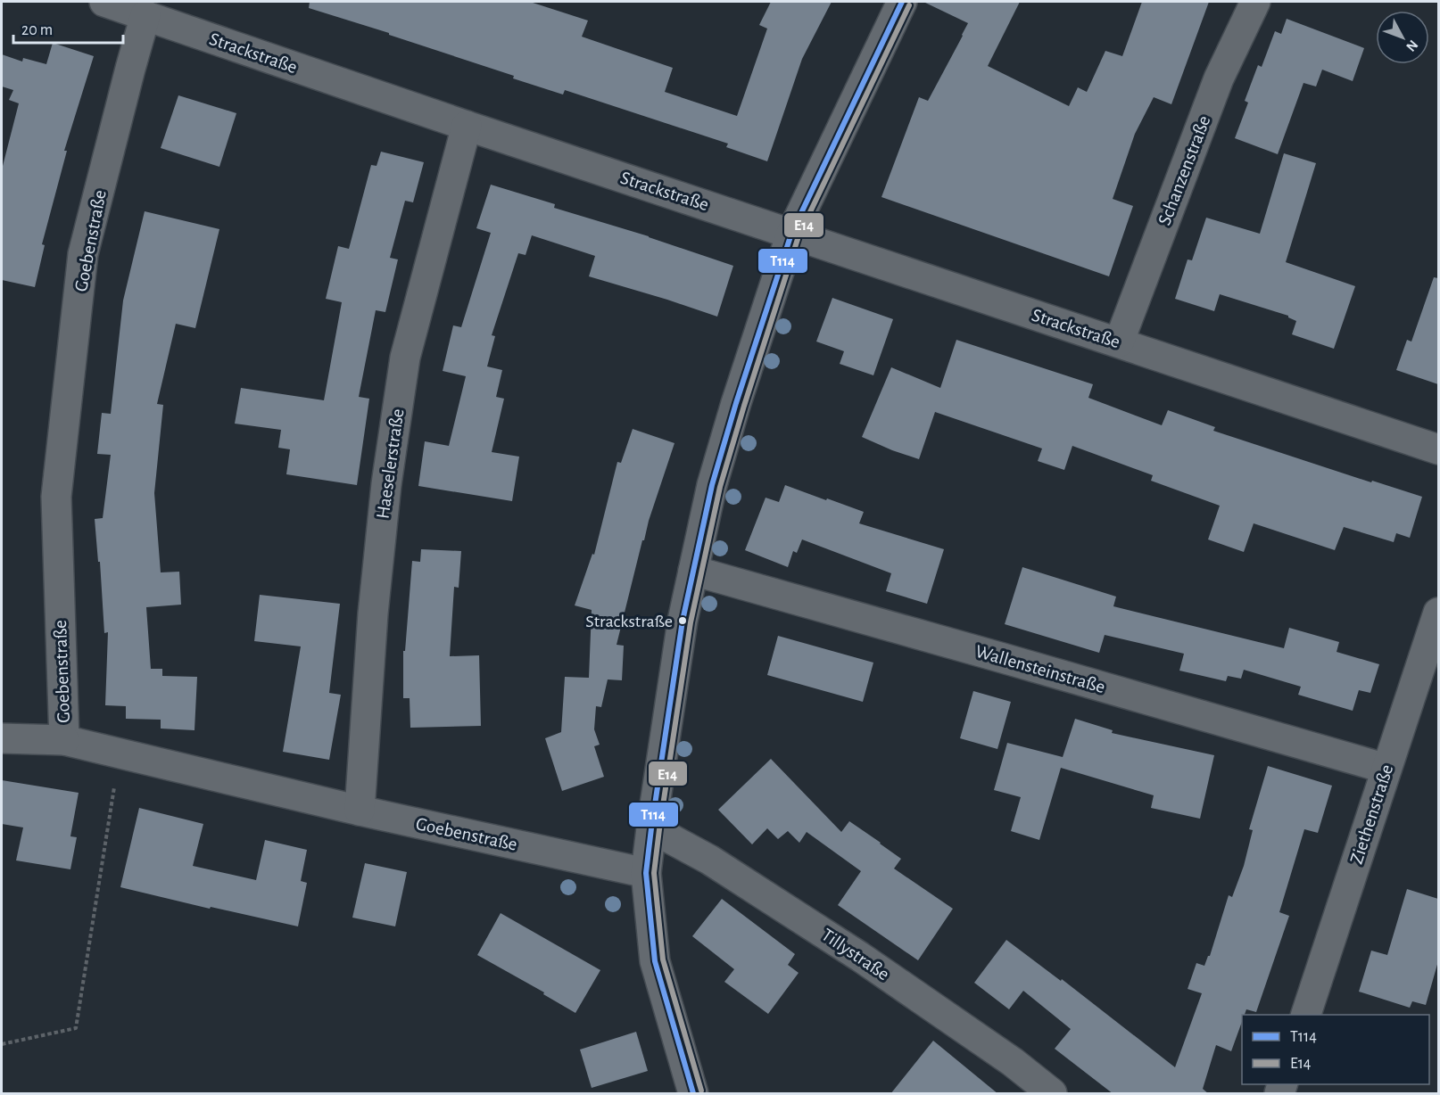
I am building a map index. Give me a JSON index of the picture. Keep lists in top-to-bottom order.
{
  "streets": {
    "street": [
      "Strackstraße",
      "Schanzenstraße",
      "Goebenstraße",
      "Haeselerstraße",
      "Wallensteinstraße",
      "Ziethenstraße",
      "Tillystraße"
    ]
  },
  "crossings": [
    ["Strackstraße", "Schanzenstraße"],
    ["Strackstraße", "Goebenstraße"],
    ["Strackstraße", "Haeselerstraße"],
    ["Goebenstraße", "Haeselerstraße"],
    ["Wallensteinstraße", "Ziethenstraße"]
  ],
  "places": ["Strackstraße"],
  "lines": ["transit line T114", "transit line E14"],
  "legend": ["T114", "E14"],
  "scale_bar": "20 m",
  "north": "bottom right"
}
